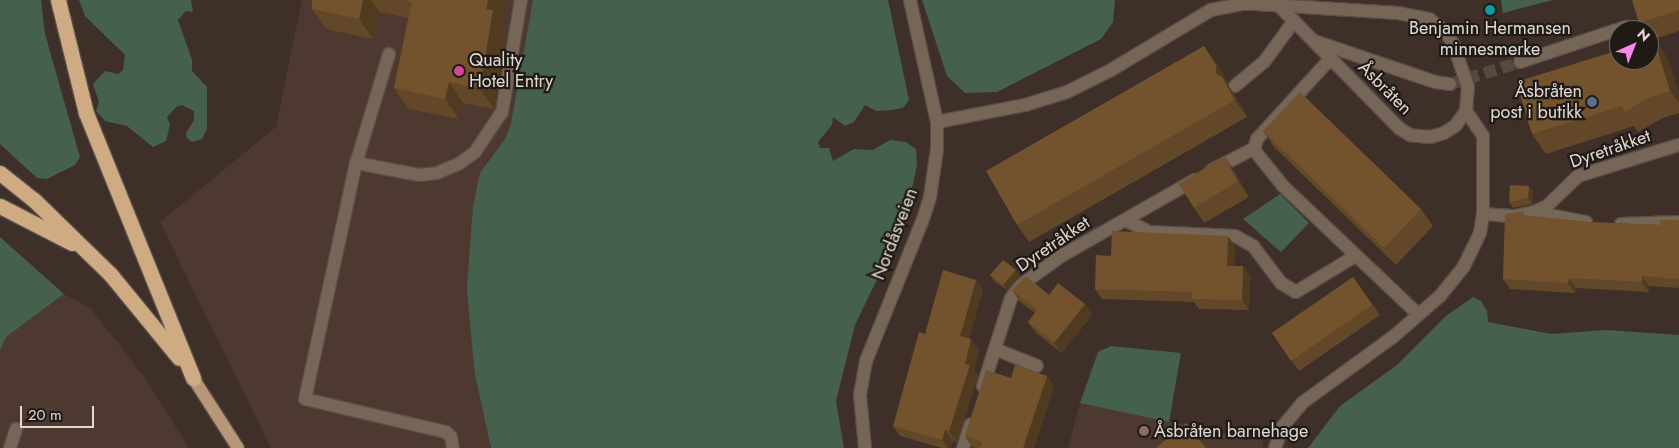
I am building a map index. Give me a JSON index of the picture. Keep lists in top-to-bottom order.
{
  "streets": {
    "street": ["Åsbråten", "Dyretråkket", "Nordåsveien"]
  },
  "crossings": [
    ["Åsbråten", "Dyretråkket"]
  ],
  "places": [
    "Benjamin Hermansen minnesmerke",
    "Quality Hotel Entry",
    "Åsbråten post i butikk",
    "Åsbråten barnehage"
  ],
  "scale_bar": "20 m",
  "north": "top right"
}
